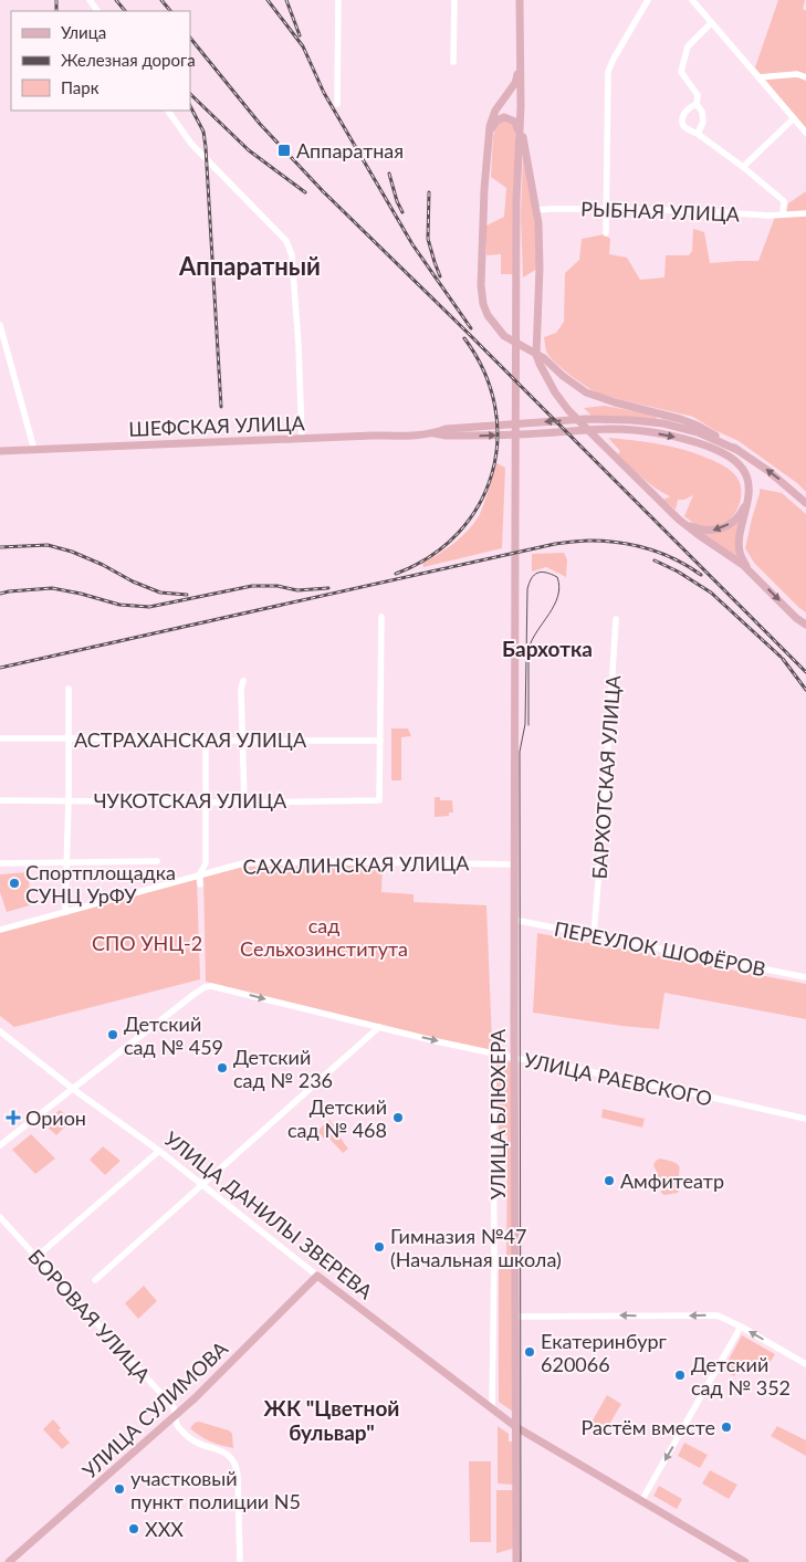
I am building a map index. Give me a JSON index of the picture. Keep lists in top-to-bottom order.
{
  "streets": {
    "main road": [
      "ШЕФСКАЯ УЛИЦА",
      "УЛИЦА БЛЮХЕРА",
      "УЛИЦА ДАНИЛЫ ЗВЕРЕВА",
      "УЛИЦА СУЛИМОВА"
    ],
    "street": [
      "РЫБНАЯ УЛИЦА",
      "АСТРАХАНСКАЯ УЛИЦА",
      "БАРХОТСКАЯ УЛИЦА",
      "ЧУКОТСКАЯ УЛИЦА",
      "САХАЛИНСКАЯ УЛИЦА",
      "ПЕРЕУЛОК ШОФЁРОВ",
      "УЛИЦА РАЕВСКОГО",
      "БОРОВАЯ УЛИЦА"
    ]
  },
  "crossings": [
    ["АСТРАХАНСКАЯ УЛИЦА", "ЧУКОТСКАЯ УЛИЦА"],
    ["БАРХОТСКАЯ УЛИЦА", "ПЕРЕУЛОК ШОФЁРОВ"],
    ["САХАЛИНСКАЯ УЛИЦА", "УЛИЦА БЛЮХЕРА"],
    ["ПЕРЕУЛОК ШОФЁРОВ", "УЛИЦА БЛЮХЕРА"],
    ["УЛИЦА РАЕВСКОГО", "УЛИЦА БЛЮХЕРА"],
    ["УЛИЦА РАЕВСКОГО", "УЛИЦА ДАНИЛЫ ЗВЕРЕВА"],
    ["УЛИЦА БЛЮХЕРА", "УЛИЦА ДАНИЛЫ ЗВЕРЕВА"],
    ["УЛИЦА ДАНИЛЫ ЗВЕРЕВА", "УЛИЦА СУЛИМОВА"],
    ["БОРОВАЯ УЛИЦА", "УЛИЦА СУЛИМОВА"]
  ],
  "one_way": ["УЛИЦА РАЕВСКОГО"],
  "districts": ["Аппаратный", "Бархотка", "ЖК \"Цветной бульвар\""],
  "parks": ["сад Сельхозинститута", "СПО УНЦ-2"],
  "places": {
    "transit": ["Аппаратная"],
    "other": [
      "Спортплощадка СУНЦ УрФУ",
      "Детский сад № 459",
      "Детский сад № 236",
      "Детский сад № 468",
      "Амфитеатр",
      "Гимназия №47 (Начальная школа)",
      "Екатеринбург 620066",
      "Детский сад № 352",
      "Растём вместе",
      "участковый пункт полиции N5",
      "XXX"
    ],
    "health": ["Орион"]
  },
  "legend": ["Улица", "Железная дорога", "Парк"]
}
